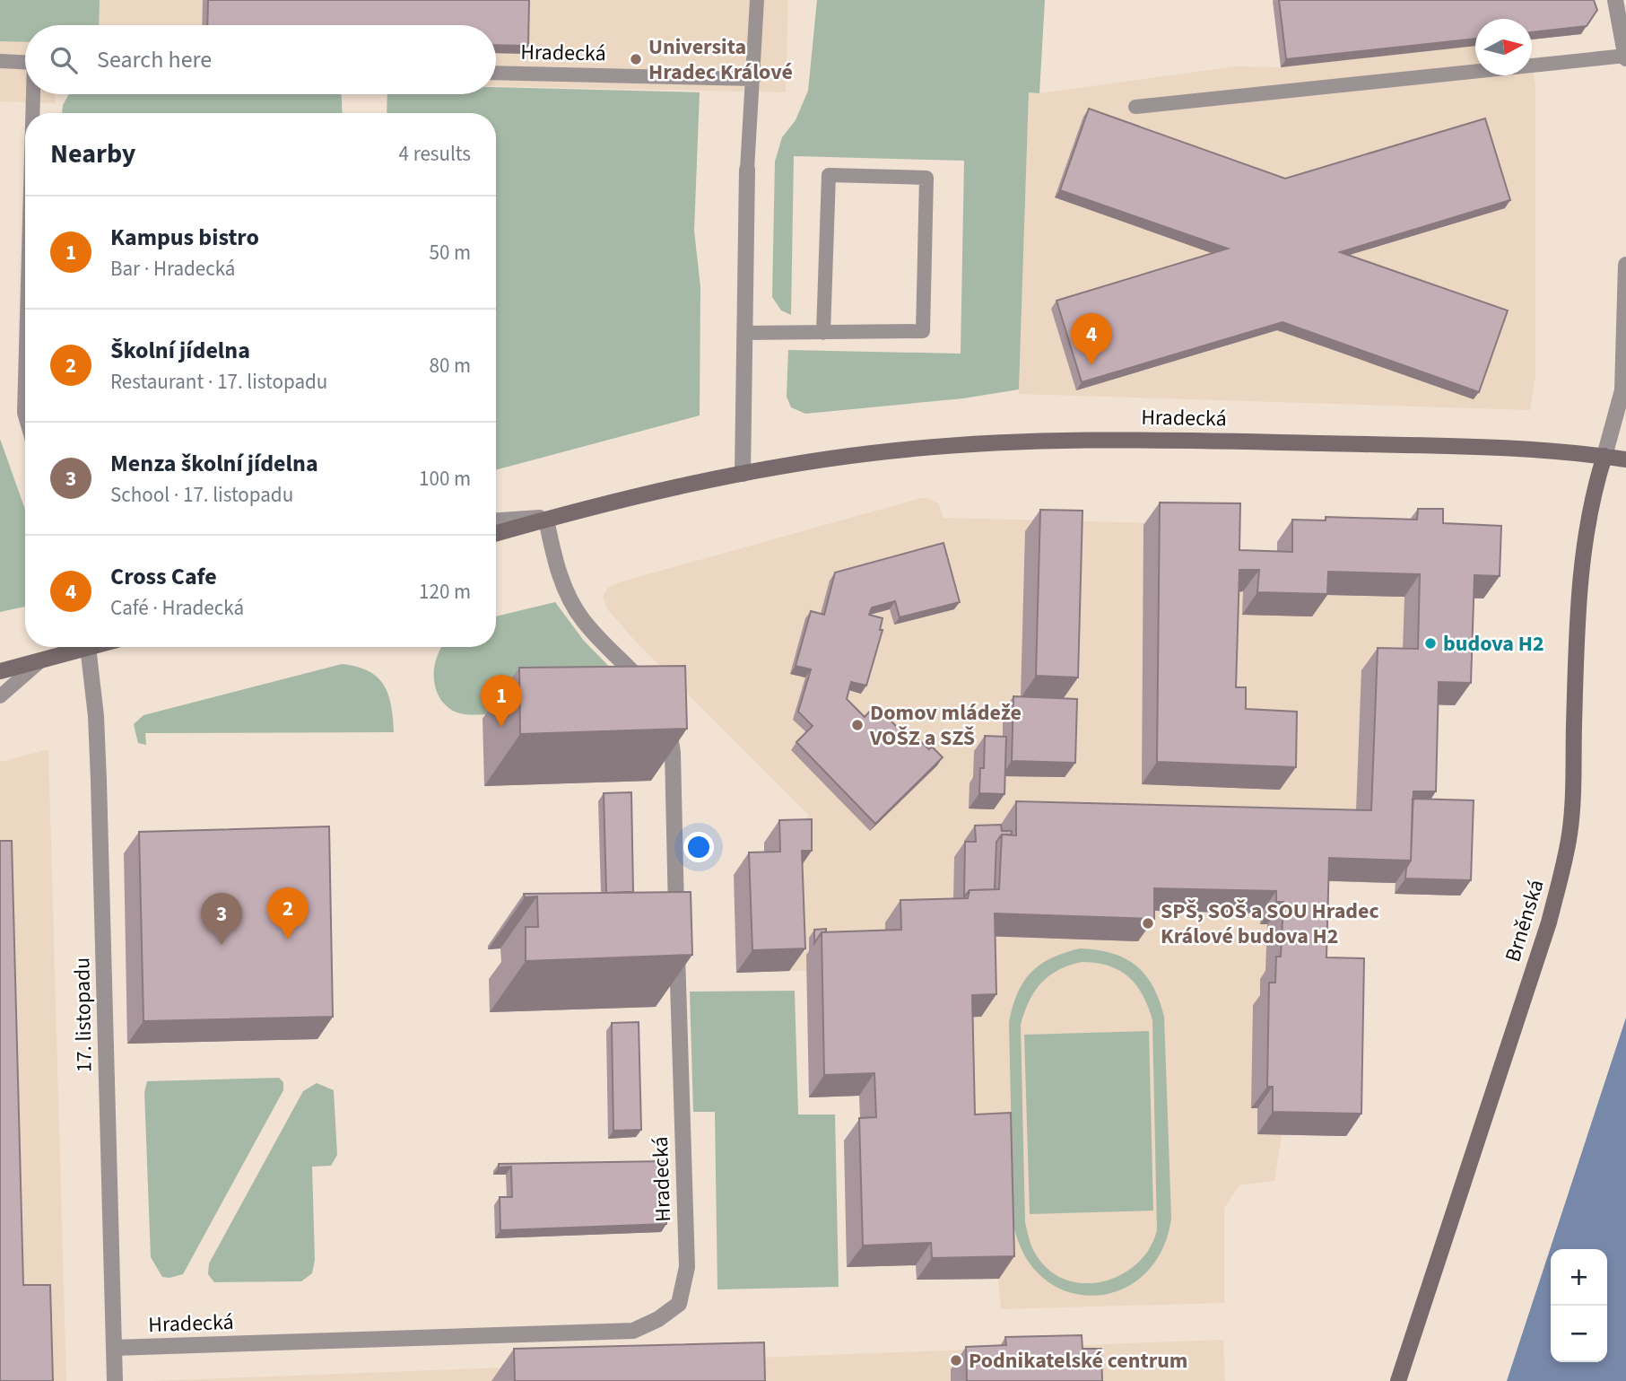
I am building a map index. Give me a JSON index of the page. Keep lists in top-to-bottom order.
{
  "streets": {
    "street": ["Hradecká", "Brněnská", "17. listopadu"]
  },
  "crossings": [
    ["Hradecká", "Brněnská"],
    ["Hradecká", "17. listopadu"]
  ],
  "places": [
    "Universita Hradec Králové",
    "budova H2",
    "Domov mládeže VOŠZ a SZŠ",
    "SPŠ, SOŠ a SOU Hradec Králové budova H2",
    "Podnikatelské centrum"
  ],
  "north": "right",
  "page": {
    "search": "Search here",
    "heading": ["Nearby", "4 results"],
    "list": [
      {
        "mark": "1",
        "name": "Kampus bistro",
        "note": "Bar · Hradecká",
        "value": "50 m"
      },
      {
        "mark": "2",
        "name": "Školní jídelna",
        "note": "Restaurant · 17. listopadu",
        "value": "80 m"
      },
      {
        "mark": "3",
        "name": "Menza školní jídelna",
        "note": "School · 17. listopadu",
        "value": "100 m"
      },
      {
        "mark": "4",
        "name": "Cross Cafe",
        "note": "Café · Hradecká",
        "value": "120 m"
      }
    ],
    "pins": [
      "4",
      "1",
      "2",
      "3"
    ],
    "map_buttons": ["+", "−"]
  }
}
